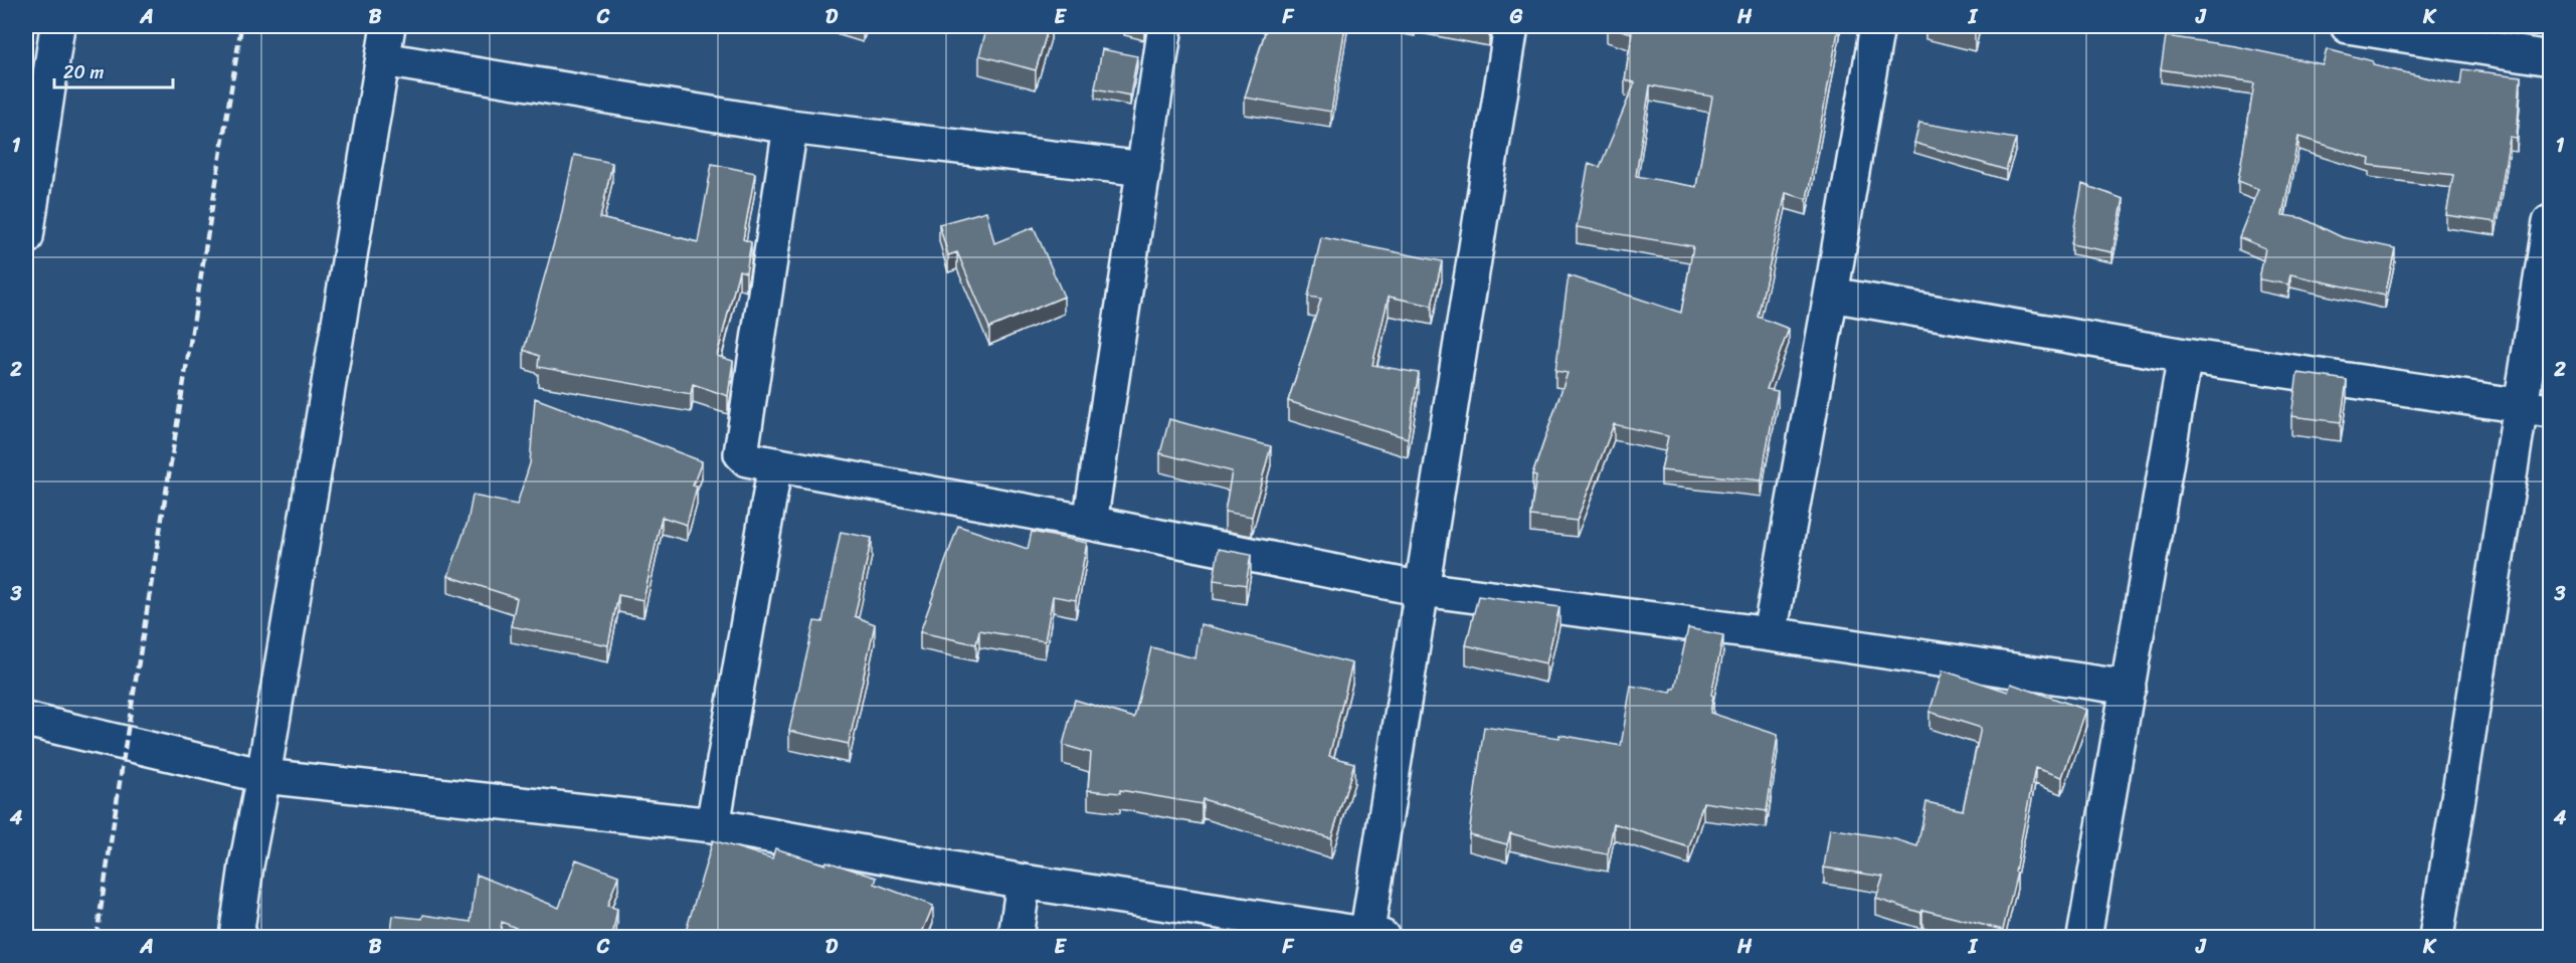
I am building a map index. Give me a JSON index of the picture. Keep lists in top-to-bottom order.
{
  "scale_bar": "20 m",
  "grid": {
    "columns": [
      "A",
      "B",
      "C",
      "D",
      "E",
      "F",
      "G",
      "H",
      "I",
      "J",
      "K"
    ],
    "rows": [
      "1",
      "2",
      "3",
      "4"
    ]
  }
}
